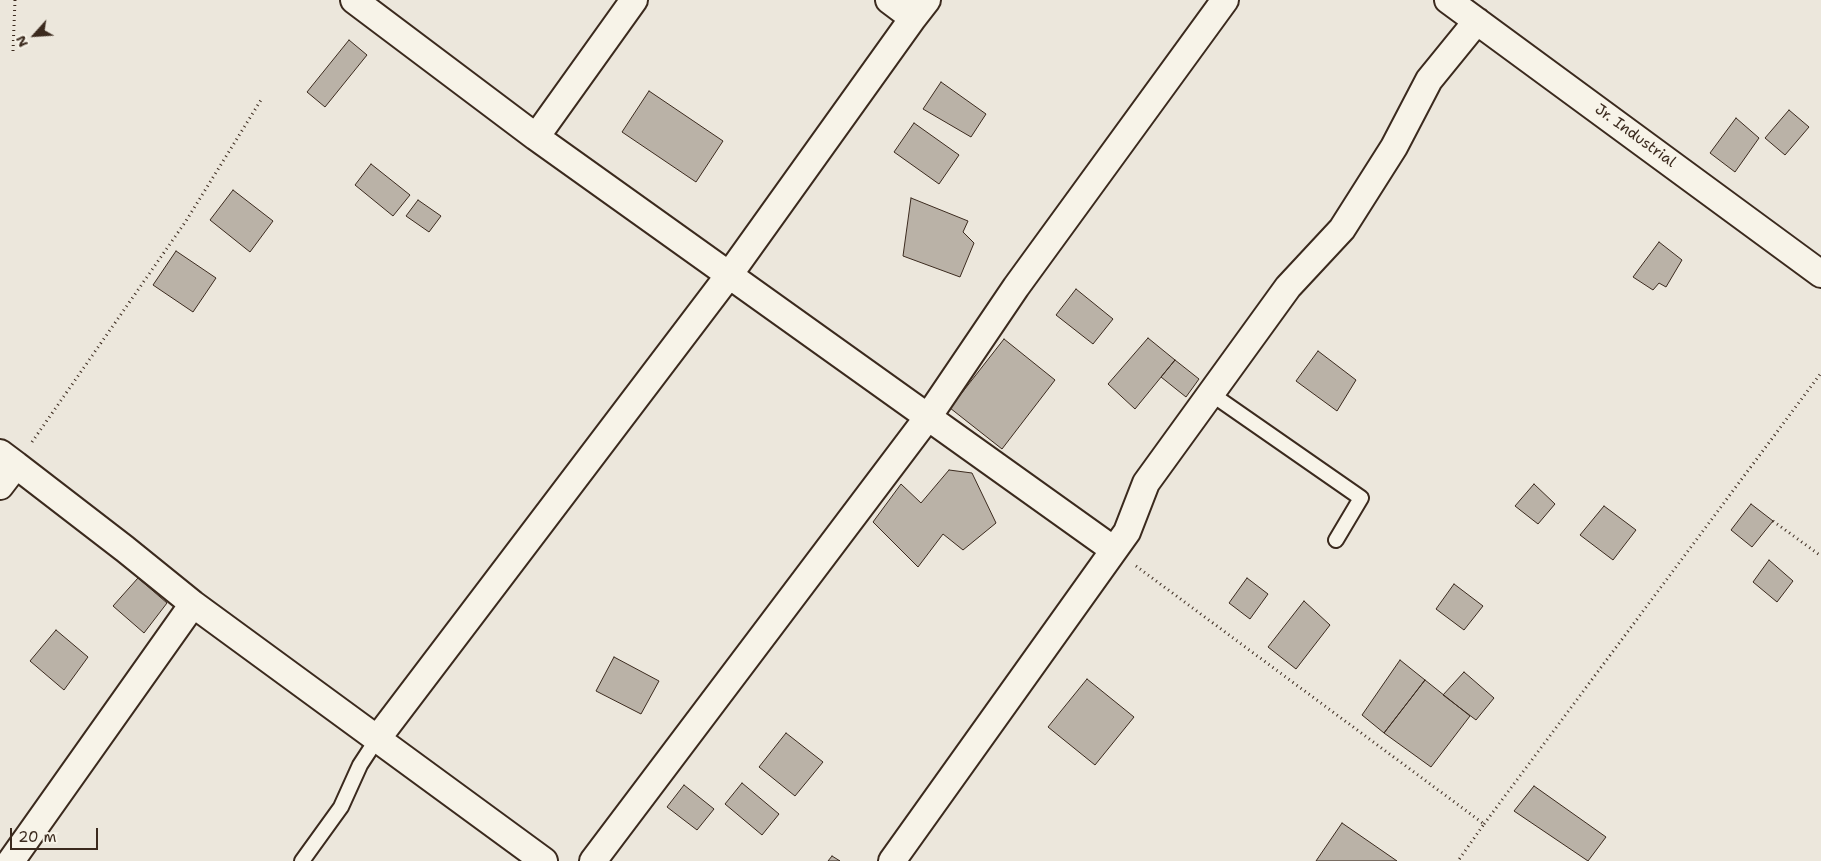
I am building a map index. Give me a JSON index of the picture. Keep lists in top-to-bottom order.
{
  "streets": {
    "street": ["Jr. Industrial"]
  },
  "scale_bar": "20 m",
  "north": "bottom left"
}
